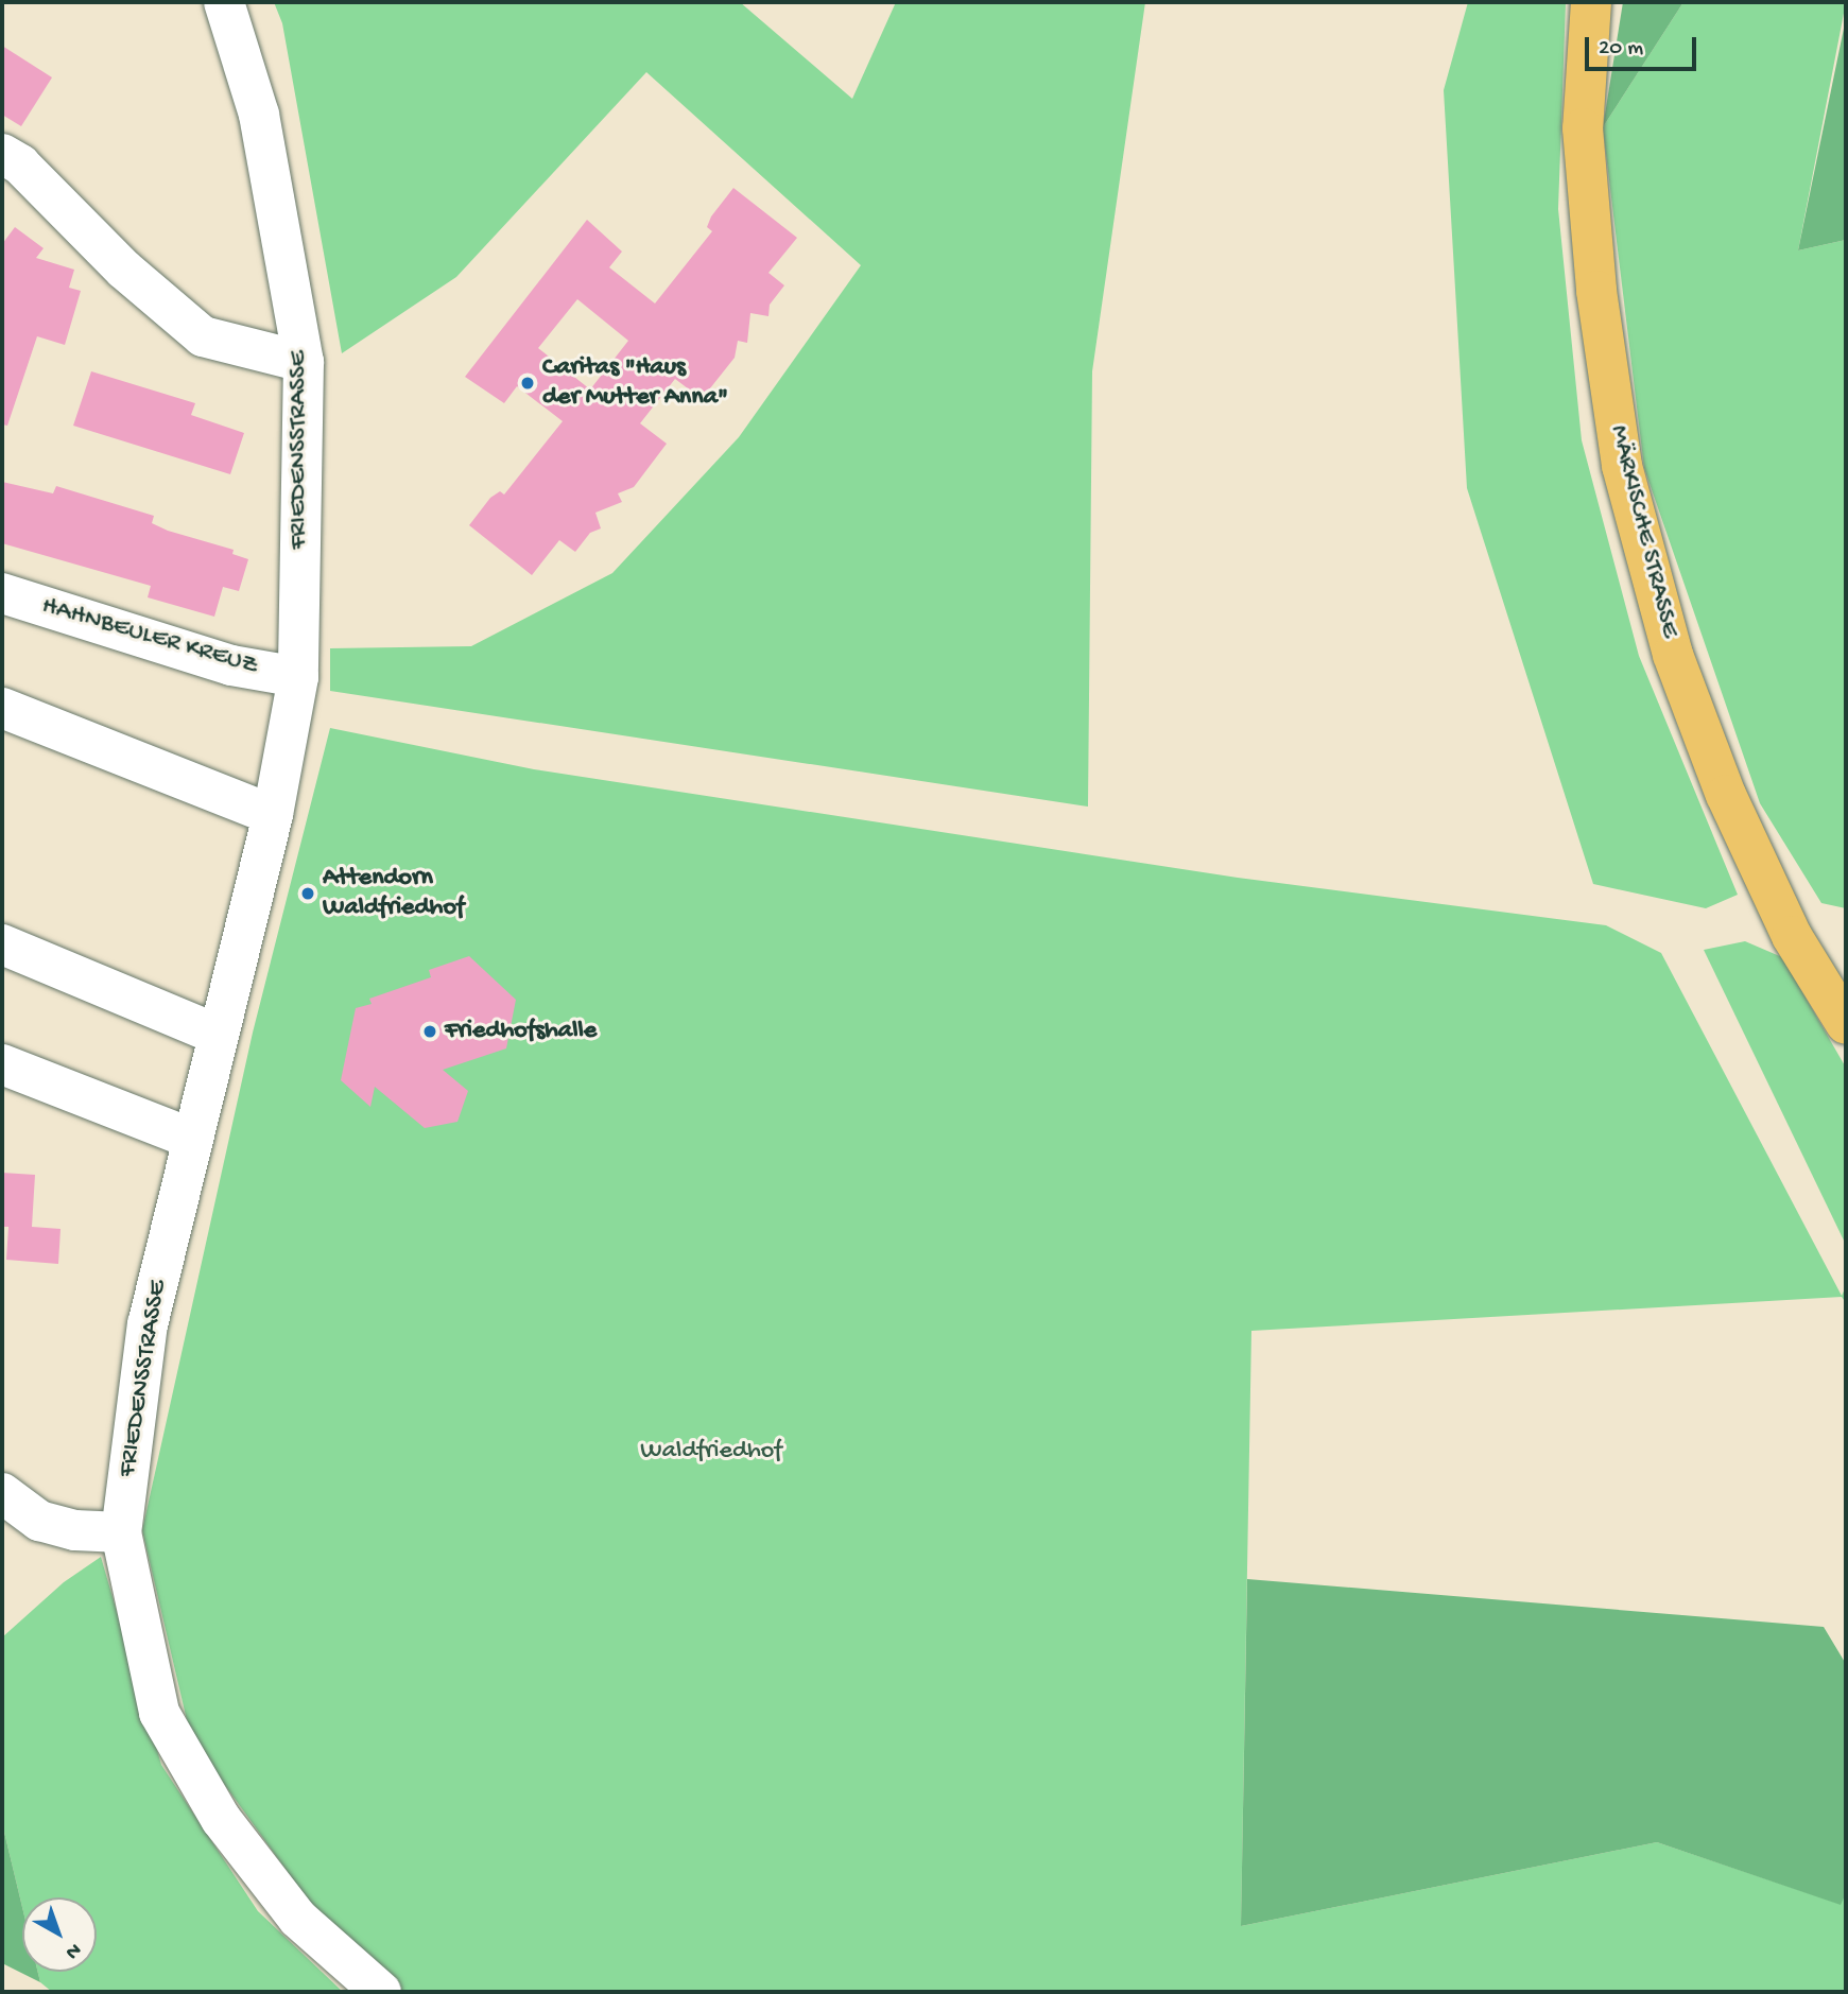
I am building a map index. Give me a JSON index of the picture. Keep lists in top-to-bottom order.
{
  "streets": {
    "main road": ["MÄRKISCHE STRASSE"],
    "street": ["FRIEDENSSTRASSE", "HAHNBEULER KREUZ"]
  },
  "crossings": [
    ["FRIEDENSSTRASSE", "HAHNBEULER KREUZ"]
  ],
  "parks": ["Waldfriedhof"],
  "places": ["Caritas \"Haus der Mutter Anna\"", "Attendorn Waldfriedhof", "Friedhofshalle"],
  "scale_bar": "20 m",
  "north": "bottom right"
}
